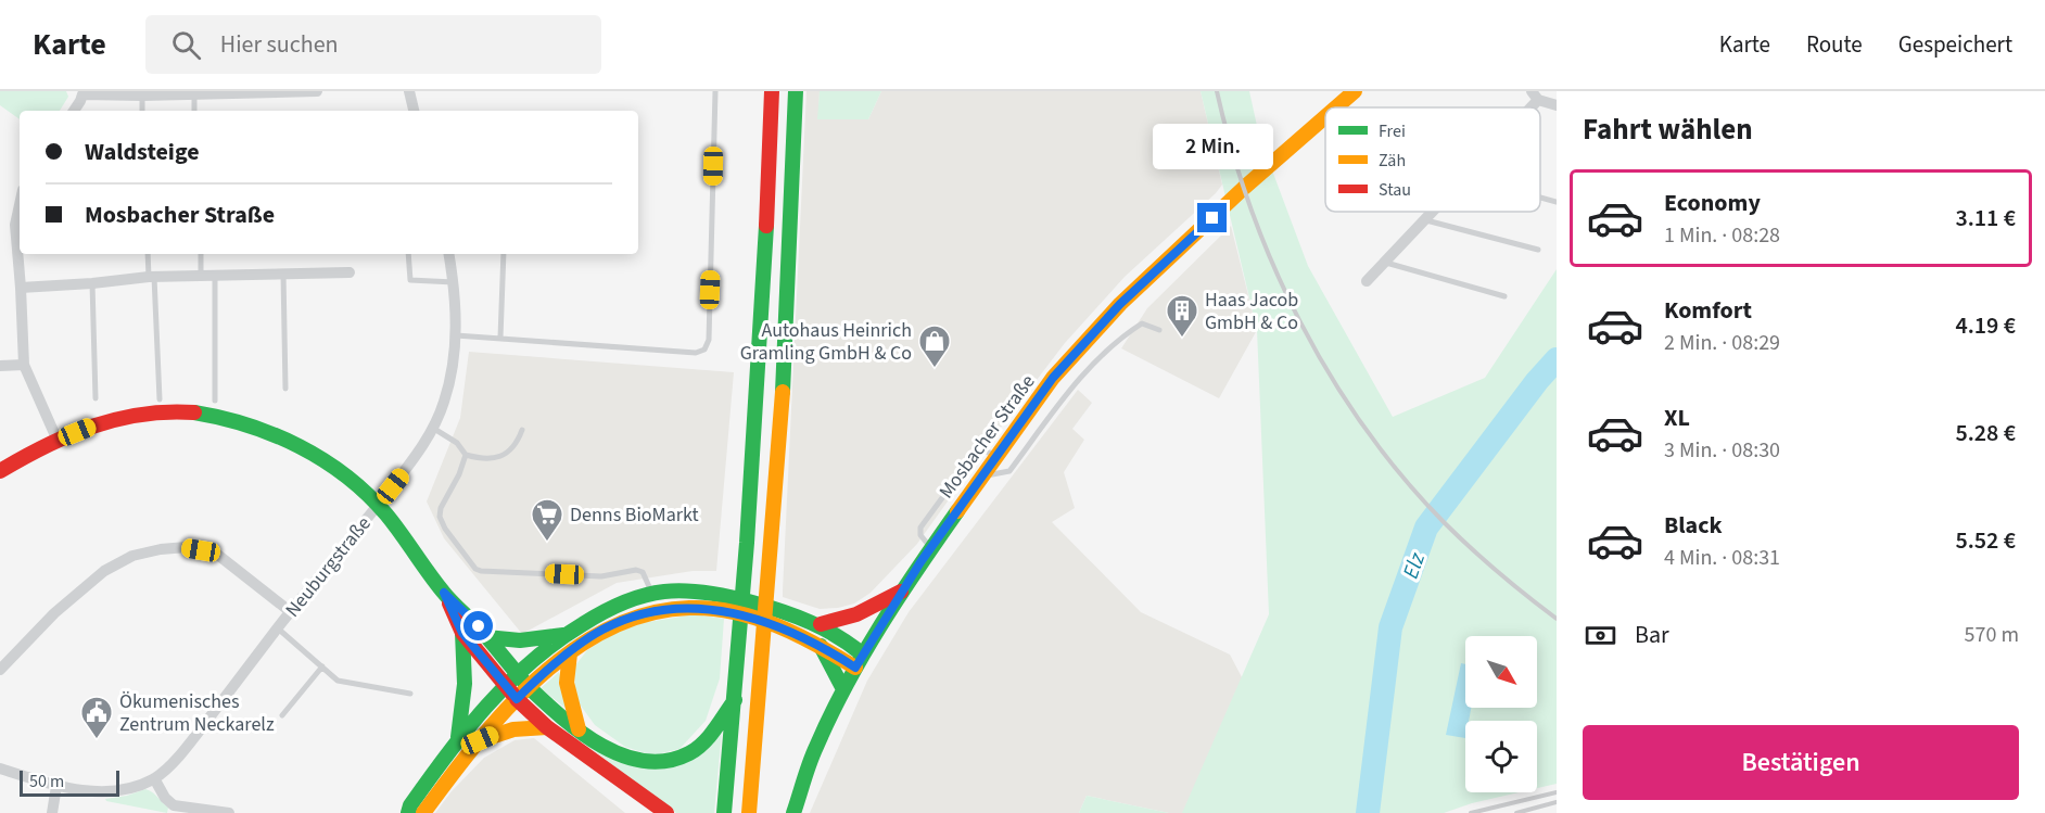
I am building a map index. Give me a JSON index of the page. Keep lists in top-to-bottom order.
{
  "streets": {
    "main road": ["Mosbacher Straße"],
    "street": ["Neuburgstraße"]
  },
  "water": ["Elz"],
  "places": {
    "building": ["Haas Jacob GmbH & Co"],
    "shop": ["Autohaus Heinrich Gramling GmbH & Co"],
    "supermarket": ["Denns BioMarkt"],
    "public building": ["Ökumenisches Zentrum Neckarelz"]
  },
  "legend": ["Frei", "Zäh", "Stau"],
  "scale_bar": "50 m",
  "north": "bottom right",
  "page": {
    "header": "Karte",
    "search": "Hier suchen",
    "nav": ["Karte", "Route", "Gespeichert"],
    "heading": "Fahrt wählen",
    "banner": ["Waldsteige", "Mosbacher Straße"],
    "bubble": "2 Min.",
    "list": [
      {
        "name": "Economy",
        "note": "1 Min. · 08:28",
        "value": "3.11 €"
      },
      {
        "name": "Komfort",
        "note": "2 Min. · 08:29",
        "value": "4.19 €"
      },
      {
        "name": "XL",
        "note": "3 Min. · 08:30",
        "value": "5.28 €"
      },
      {
        "name": "Black",
        "note": "4 Min. · 08:31",
        "value": "5.52 €"
      }
    ],
    "pay": ["Bar", "570 m"],
    "buttons": "Bestätigen",
    "scale": "50 m"
  }
}
